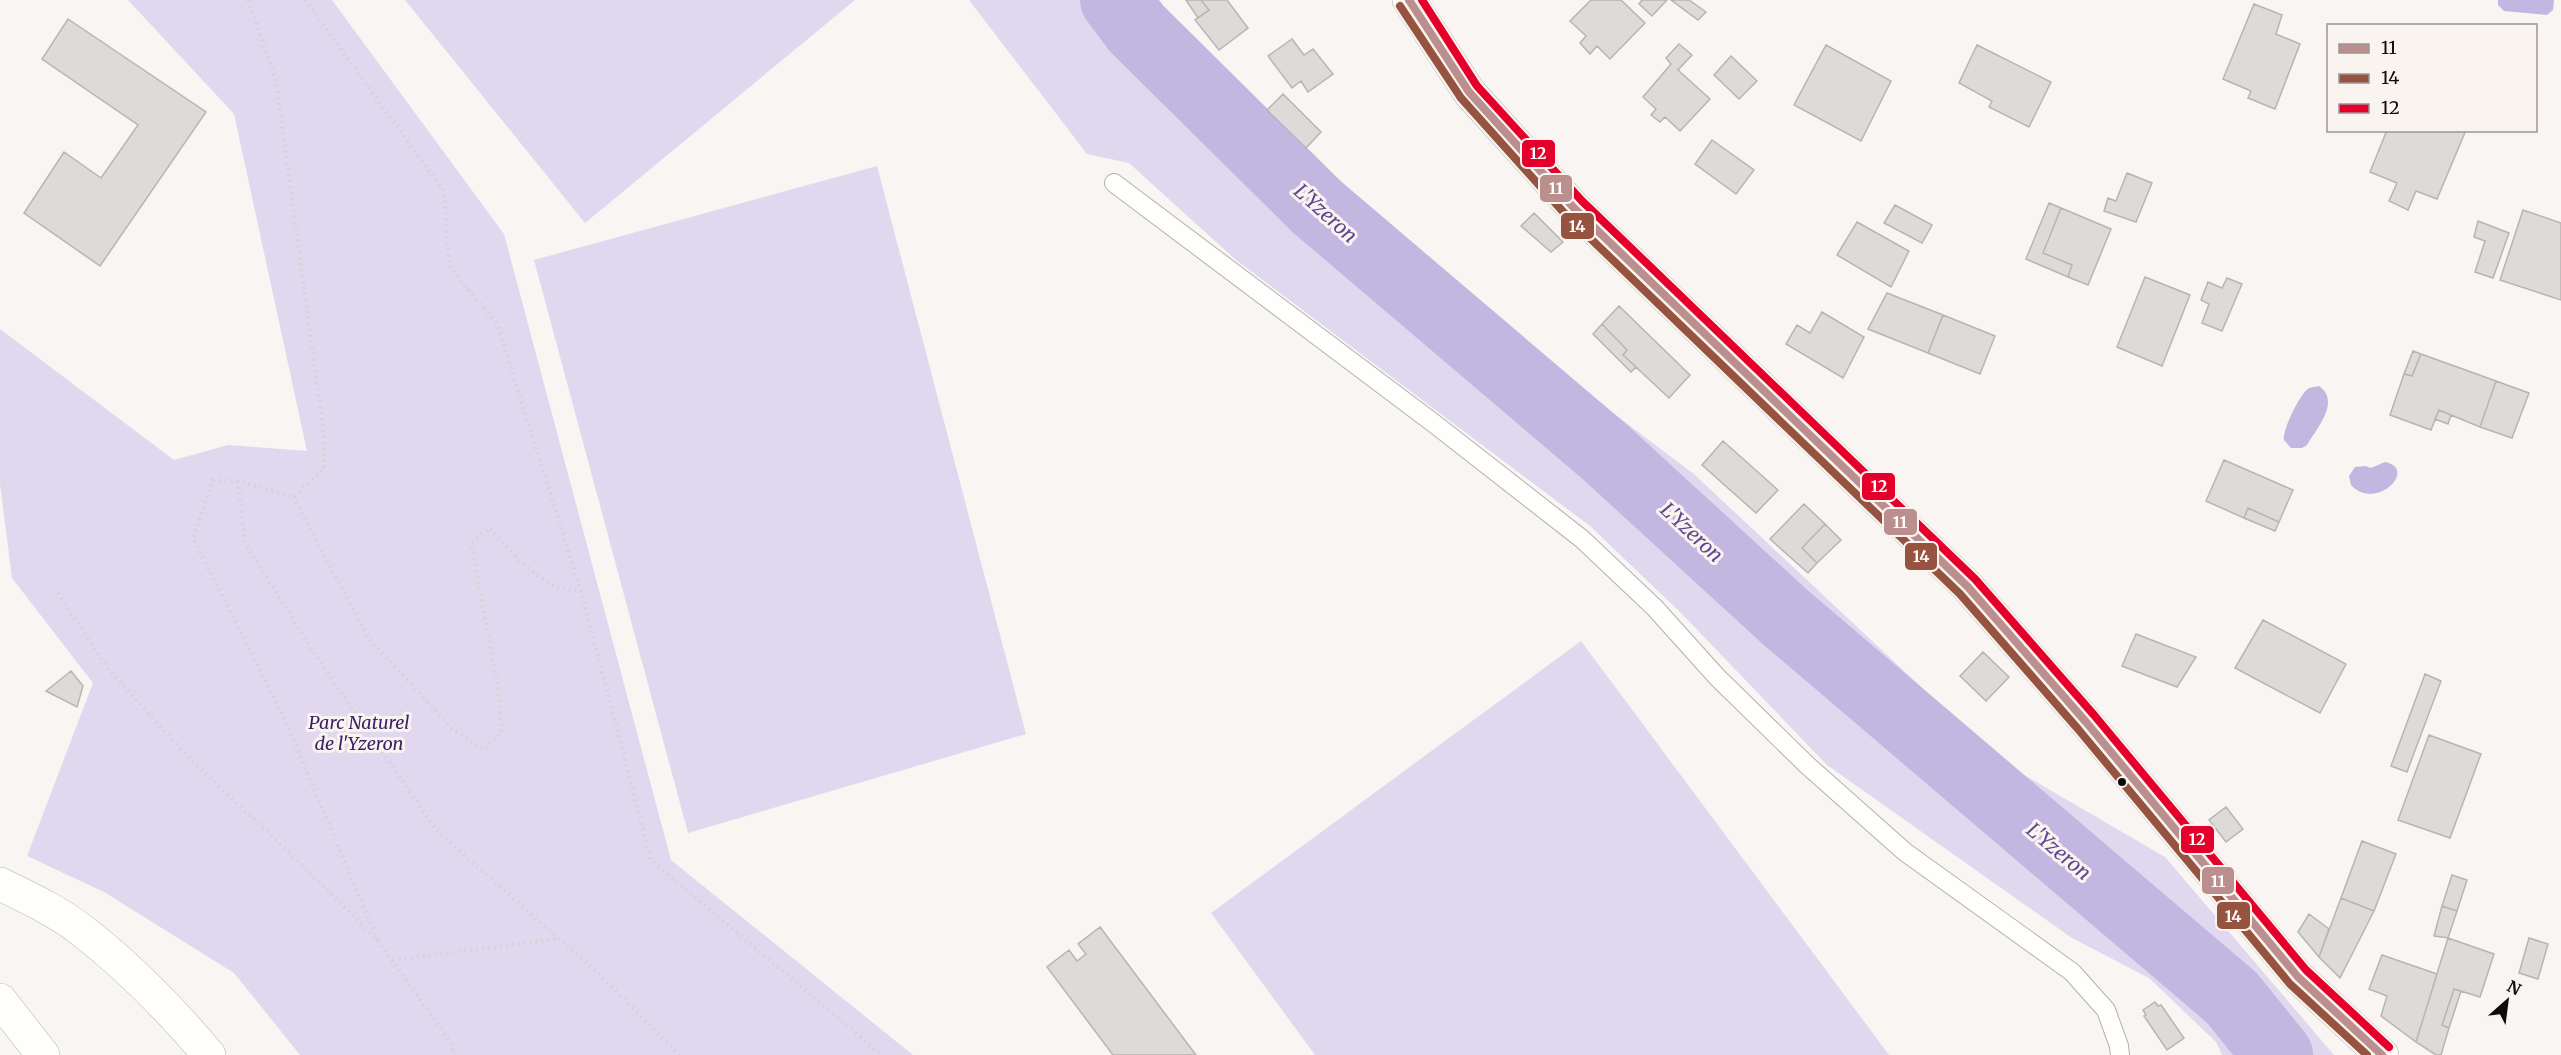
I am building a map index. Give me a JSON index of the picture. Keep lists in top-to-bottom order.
{
  "water": ["L'Yzeron"],
  "parks": ["Parc Naturel de l'Yzeron"],
  "lines": ["transit line 11", "transit line 12", "transit line 14"],
  "legend": ["11", "14", "12"],
  "north": "top right"
}
